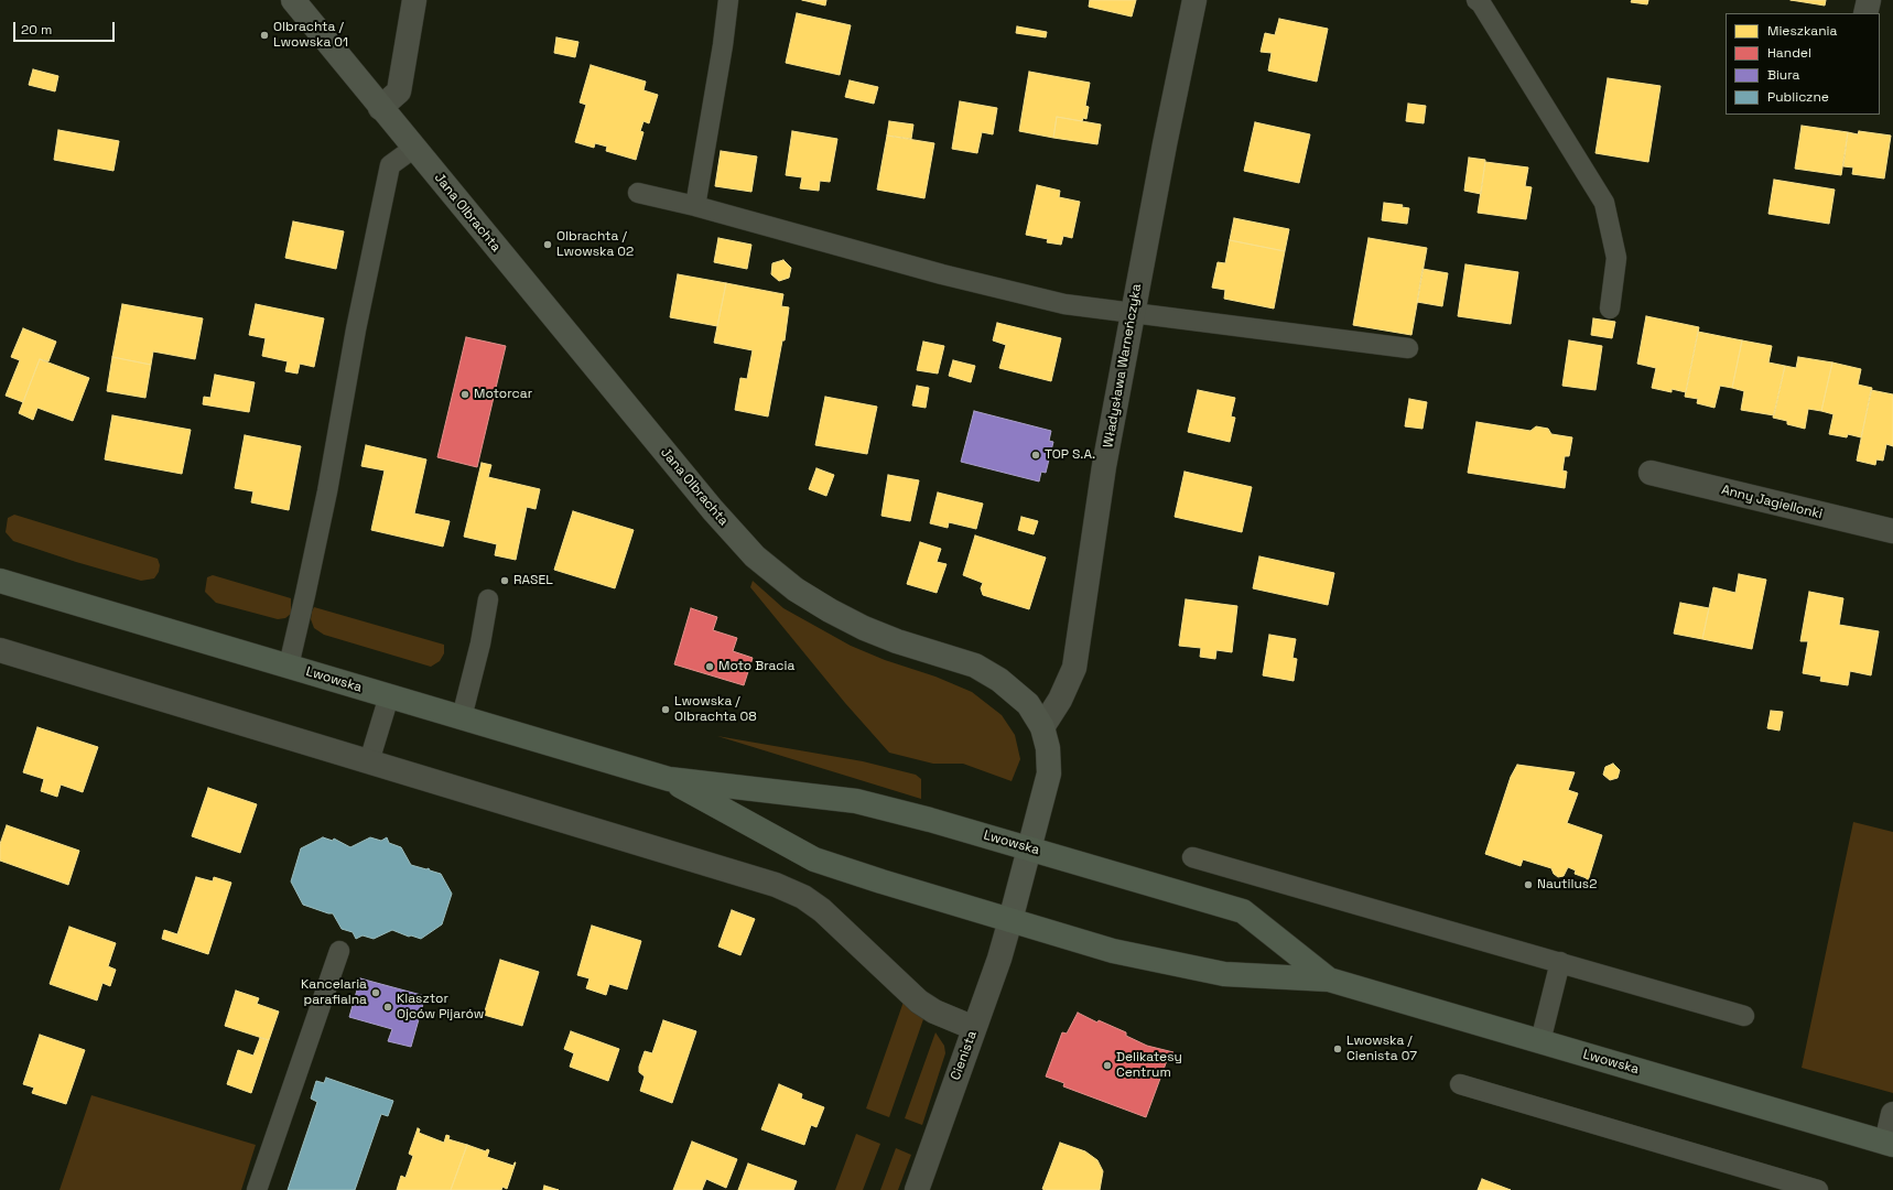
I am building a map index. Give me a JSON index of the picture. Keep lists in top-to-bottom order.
{
  "streets": {
    "main road": ["Lwowska"],
    "street": [
      "Jana Olbrachta",
      "Władysława Warneńczyka",
      "Anny Jagiellonki",
      "Cienista"
    ]
  },
  "crossings": [
    ["Jana Olbrachta", "Władysława Warneńczyka"],
    ["Jana Olbrachta", "Lwowska"],
    ["Jana Olbrachta", "Cienista"],
    ["Lwowska", "Cienista"]
  ],
  "places": [
    "Olbrachta / Lwowska 01",
    "Olbrachta / Lwowska 02",
    "Motorcar",
    "TOP S.A.",
    "RASEL",
    "Moto Bracia",
    "Lwowska / Olbrachta 08",
    "Nautilus2",
    "Kancelaria parafialna",
    "Klasztor Ojców Pijarów",
    "Lwowska / Cienista 07",
    "Delikatesy Centrum"
  ],
  "legend": [
    "Mieszkania",
    "Handel",
    "Biura",
    "Publiczne"
  ],
  "scale_bar": "20 m"
}
